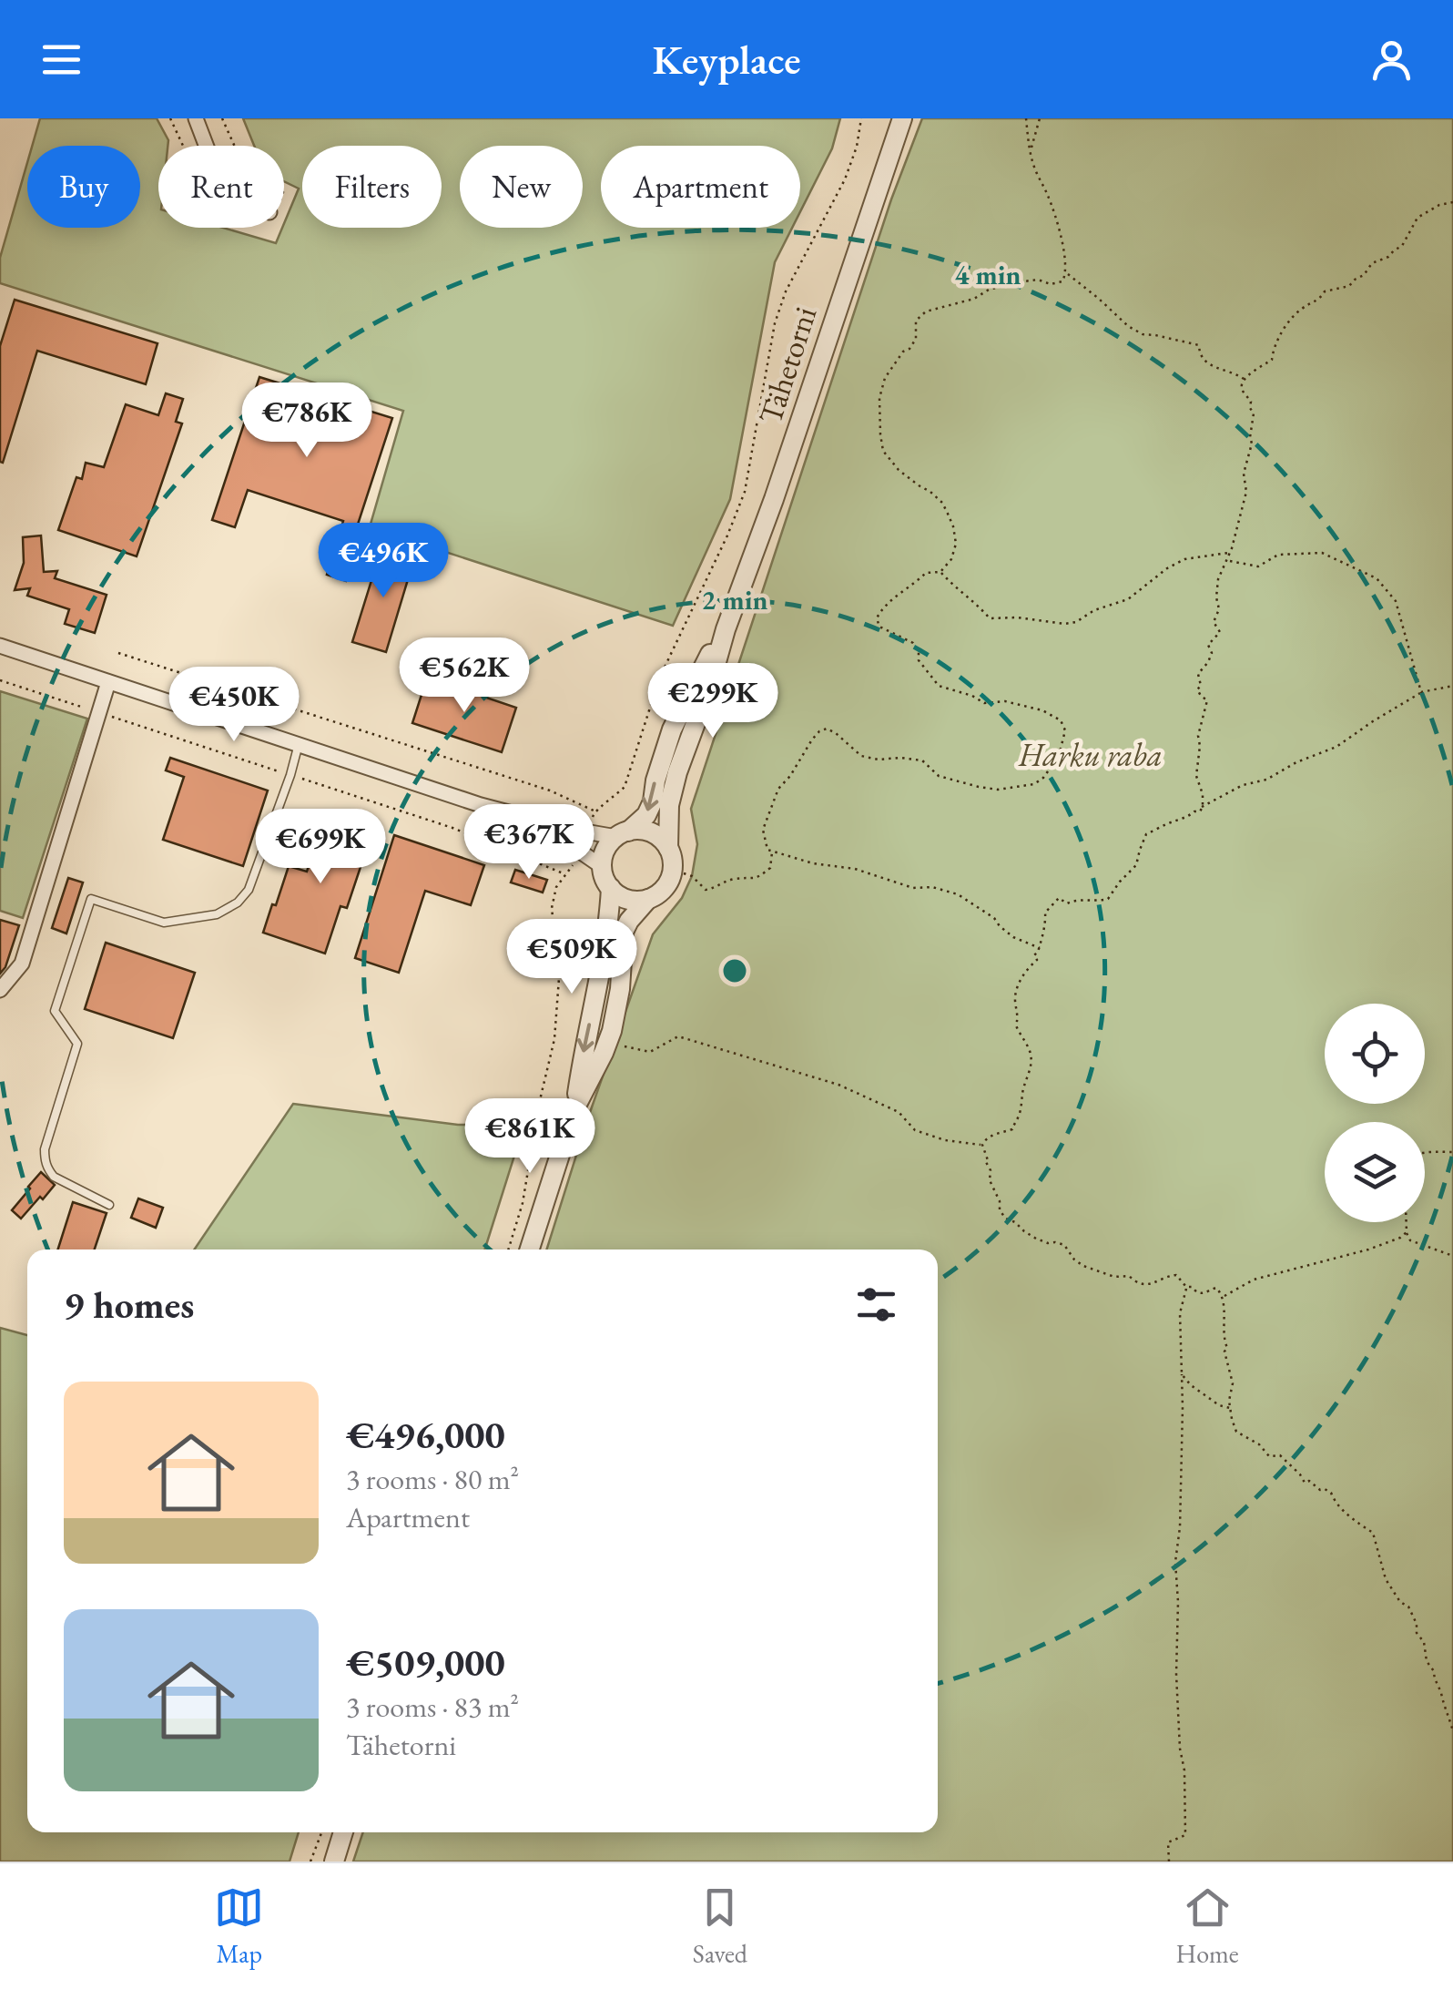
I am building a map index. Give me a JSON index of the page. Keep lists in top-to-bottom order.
{
  "streets": {
    "street": ["Tähetorni"]
  },
  "parks": ["Harku raba"],
  "page": {
    "header": "Keyplace",
    "chip": [
      "Buy",
      "Rent",
      "Filters",
      "New",
      "Apartment"
    ],
    "price": [
      "€786K",
      "€496K",
      "€562K",
      "€299K",
      "€450K",
      "€367K",
      "€699K",
      "€509K",
      "€861K"
    ],
    "heading": "9 homes",
    "list": [
      {
        "name": "€496,000",
        "note": "3 rooms · 80 m² · Apartment"
      },
      {
        "name": "€509,000",
        "note": "3 rooms · 83 m² · Tähetorni"
      }
    ],
    "tabs": ["Map", "Saved", "Home"]
  },
  "rings": ["4 min", "2 min"]
}
